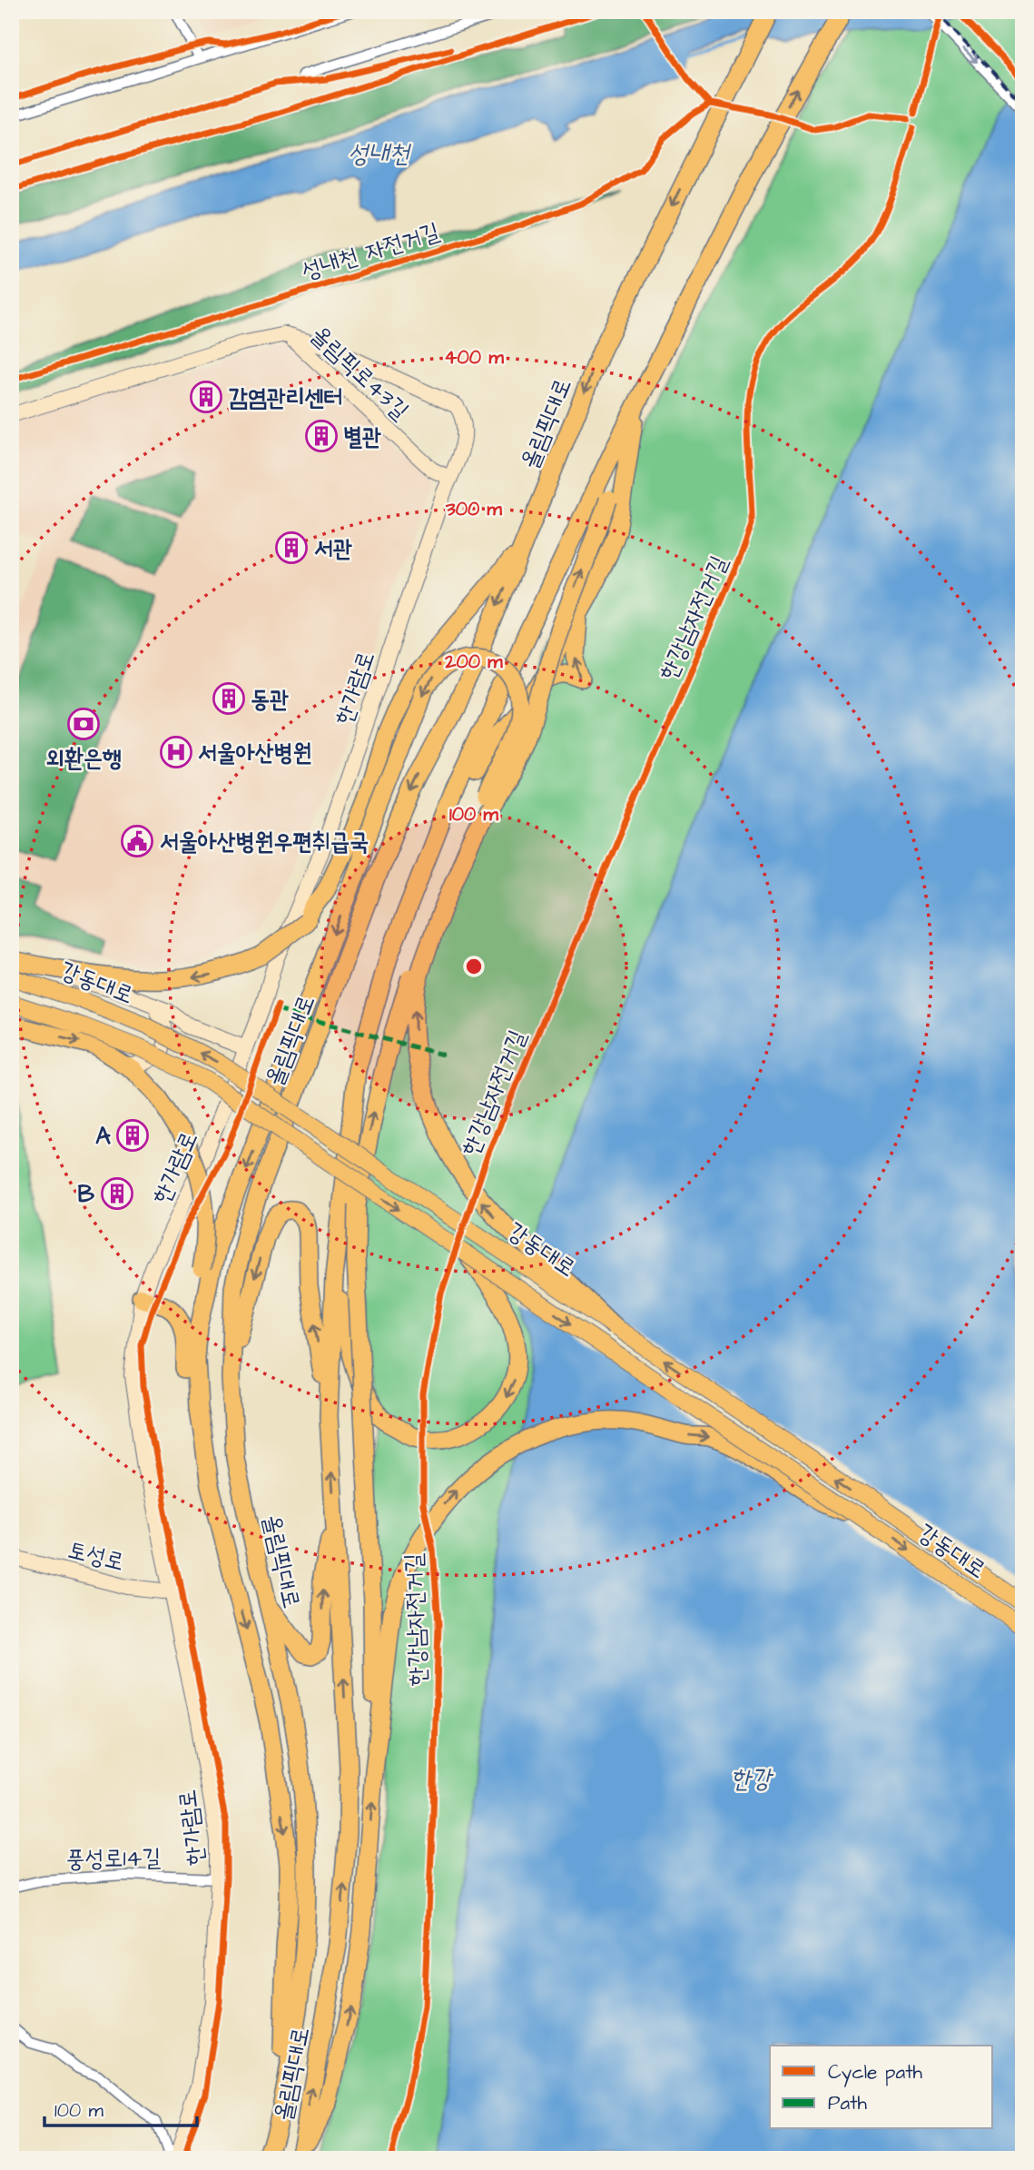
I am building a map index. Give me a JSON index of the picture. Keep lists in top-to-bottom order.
{
  "streets": {
    "highway": ["올림픽대로"],
    "main road": ["강동대로"],
    "street": [
      "올림픽로43길",
      "한가람로",
      "토성로",
      "풍성로14길"
    ],
    "cycle path": ["성내천 자전거길", "한강남자전거길"]
  },
  "crossings": [
    ["올림픽로43길", "한가람로"],
    ["한가람로", "토성로"],
    ["한가람로", "풍성로14길"]
  ],
  "water": ["성내천", "한강"],
  "places": {
    "building": [
      "감염관리센터",
      "별관",
      "서관",
      "동관",
      "A",
      "B"
    ],
    "bank": ["외환은행"],
    "hospital": ["서울아산병원"],
    "public building": ["서울아산병원우편취급국"]
  },
  "legend": ["Cycle path", "Path"],
  "scale_bar": "100 m",
  "rings": [
    "400 m",
    "300 m",
    "200 m",
    "100 m"
  ]
}
